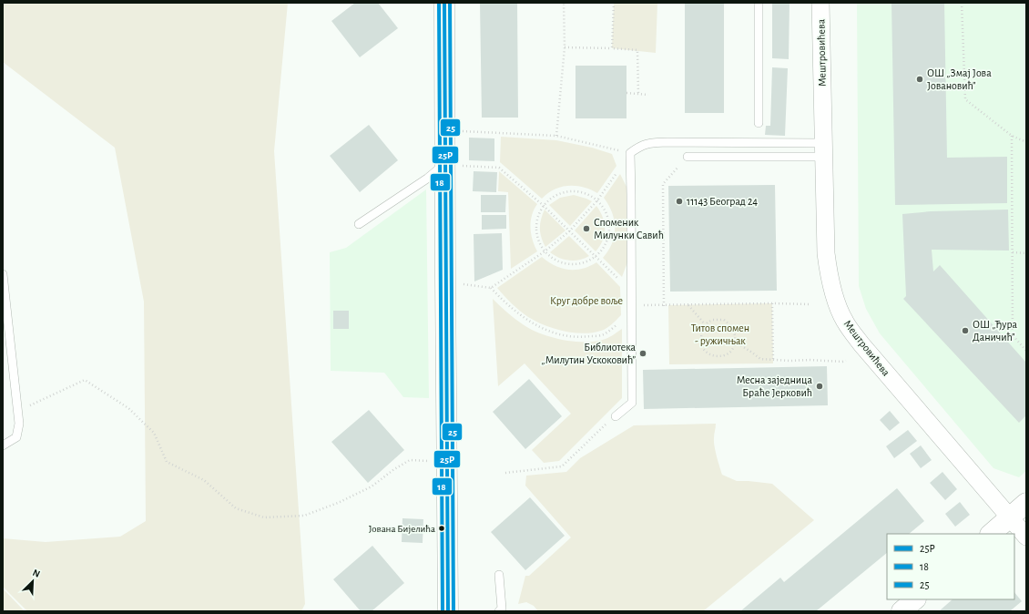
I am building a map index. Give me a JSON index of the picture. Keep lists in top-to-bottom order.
{
  "streets": {
    "street": ["Мештровићева"]
  },
  "parks": ["Круг добре воље", "Титов спомен - ружичњак"],
  "places": [
    "ОШ „Змај Јова Јовановић”",
    "11143 Београд 24",
    "Споменик Милунки Савић",
    "ОШ „Ђура Даничић”",
    "Библиотека „Милутин Ускоковић”",
    "Месна заједница Браће Јерковић",
    "Јована Бијелића"
  ],
  "lines": ["transit line 25P", "transit line 18", "transit line 25"],
  "legend": ["25P", "18", "25"],
  "north": "top right"
}
